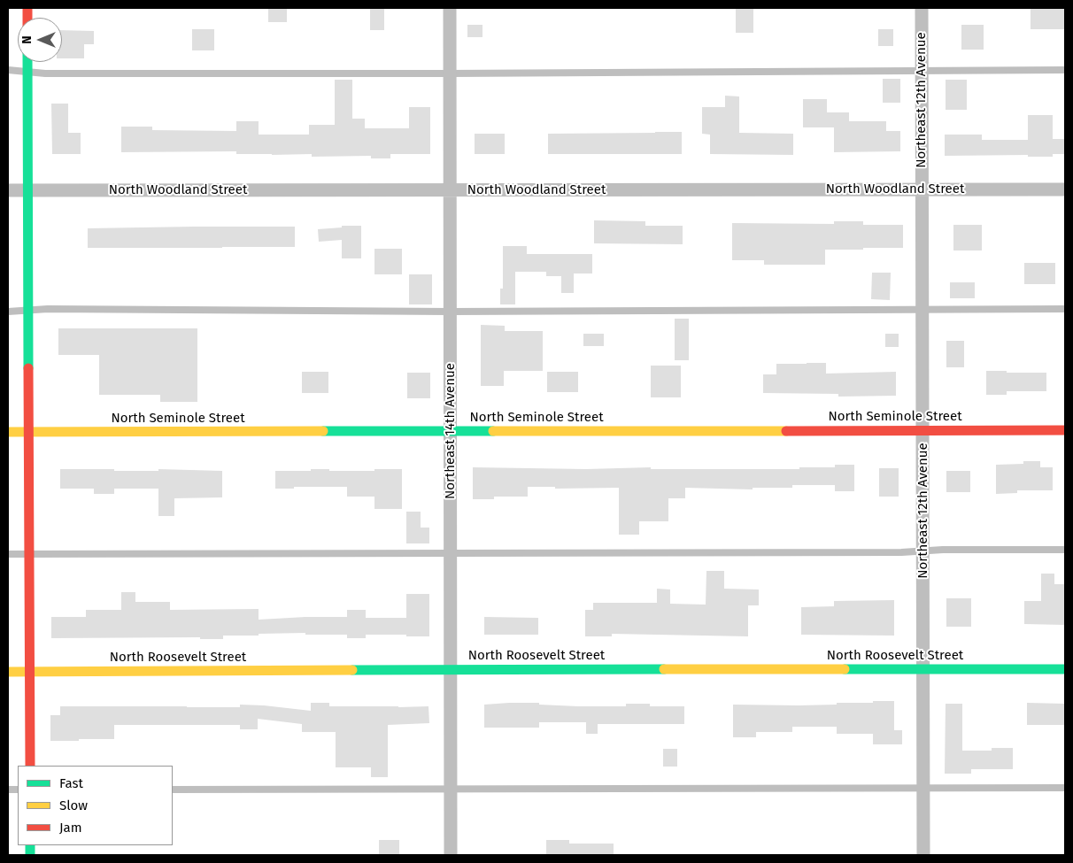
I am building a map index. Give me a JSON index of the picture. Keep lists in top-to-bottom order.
{
  "streets": {
    "street": [
      "Northeast 12th Avenue",
      "North Woodland Street",
      "North Seminole Street",
      "Northeast 14th Avenue",
      "North Roosevelt Street"
    ]
  },
  "crossings": [
    ["Northeast 12th Avenue", "North Woodland Street"],
    ["Northeast 12th Avenue", "North Seminole Street"],
    ["Northeast 12th Avenue", "North Roosevelt Street"],
    ["North Woodland Street", "Northeast 14th Avenue"],
    ["North Seminole Street", "Northeast 14th Avenue"],
    ["Northeast 14th Avenue", "North Roosevelt Street"]
  ],
  "legend": ["Fast", "Slow", "Jam"],
  "north": "left"
}
